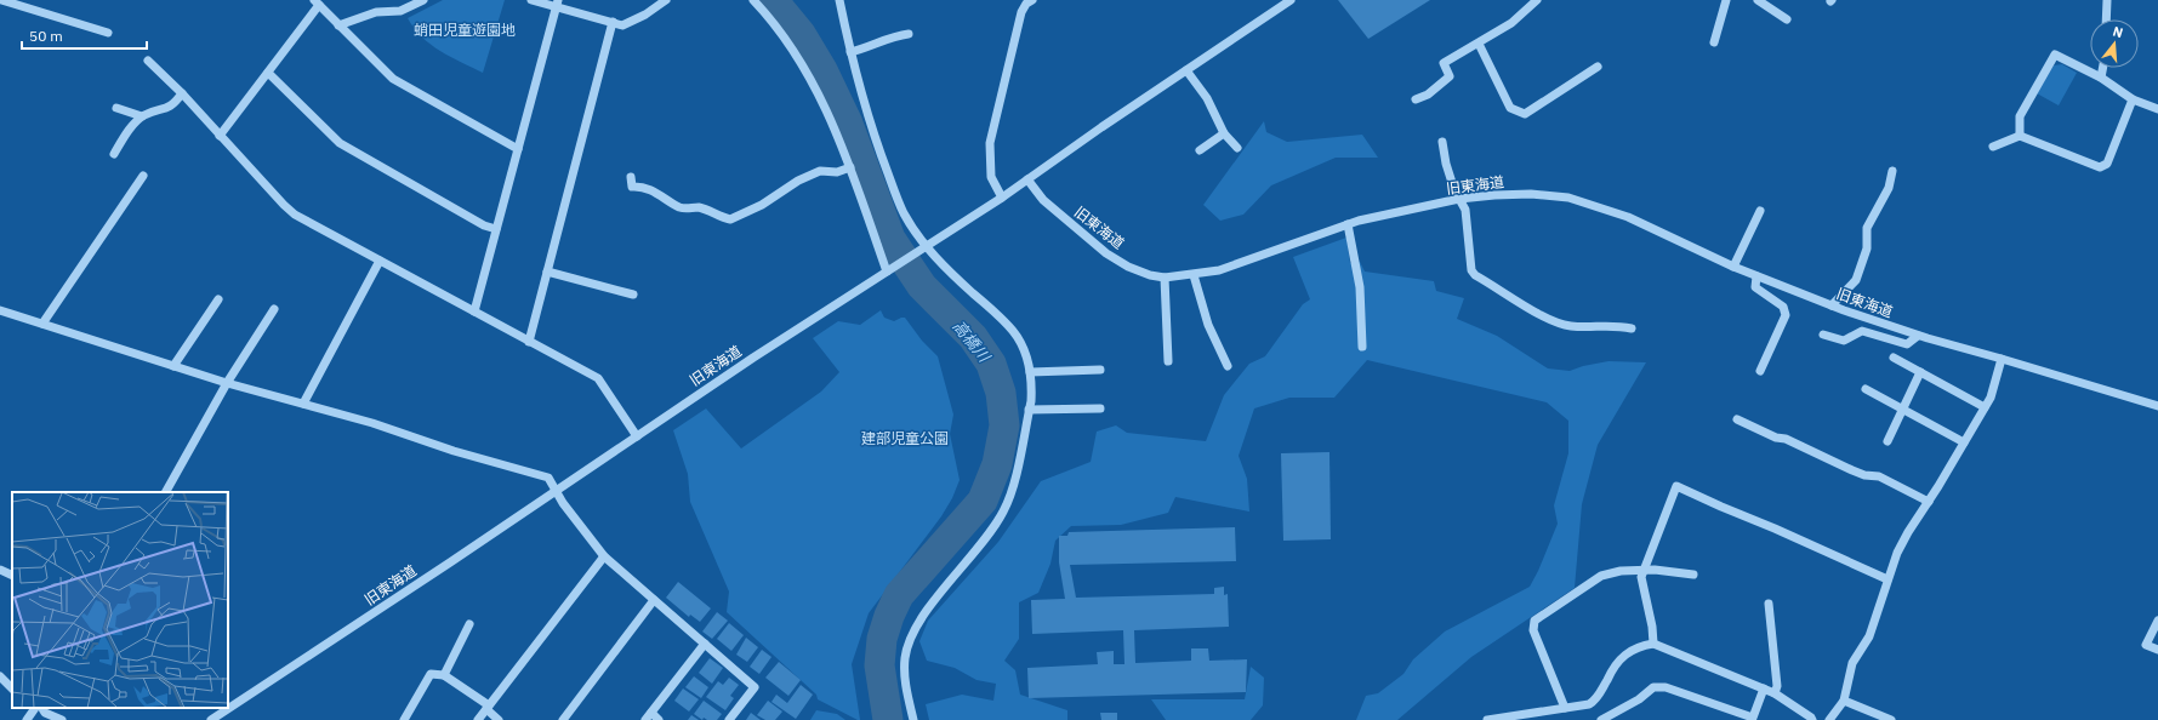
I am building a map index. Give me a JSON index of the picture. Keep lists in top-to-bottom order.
{
  "streets": {
    "street": ["旧東海道"]
  },
  "water": ["高橋川"],
  "parks": ["蛸田児童遊園地", "建部児童公園"],
  "scale_bar": "50 m",
  "north": "top"
}
